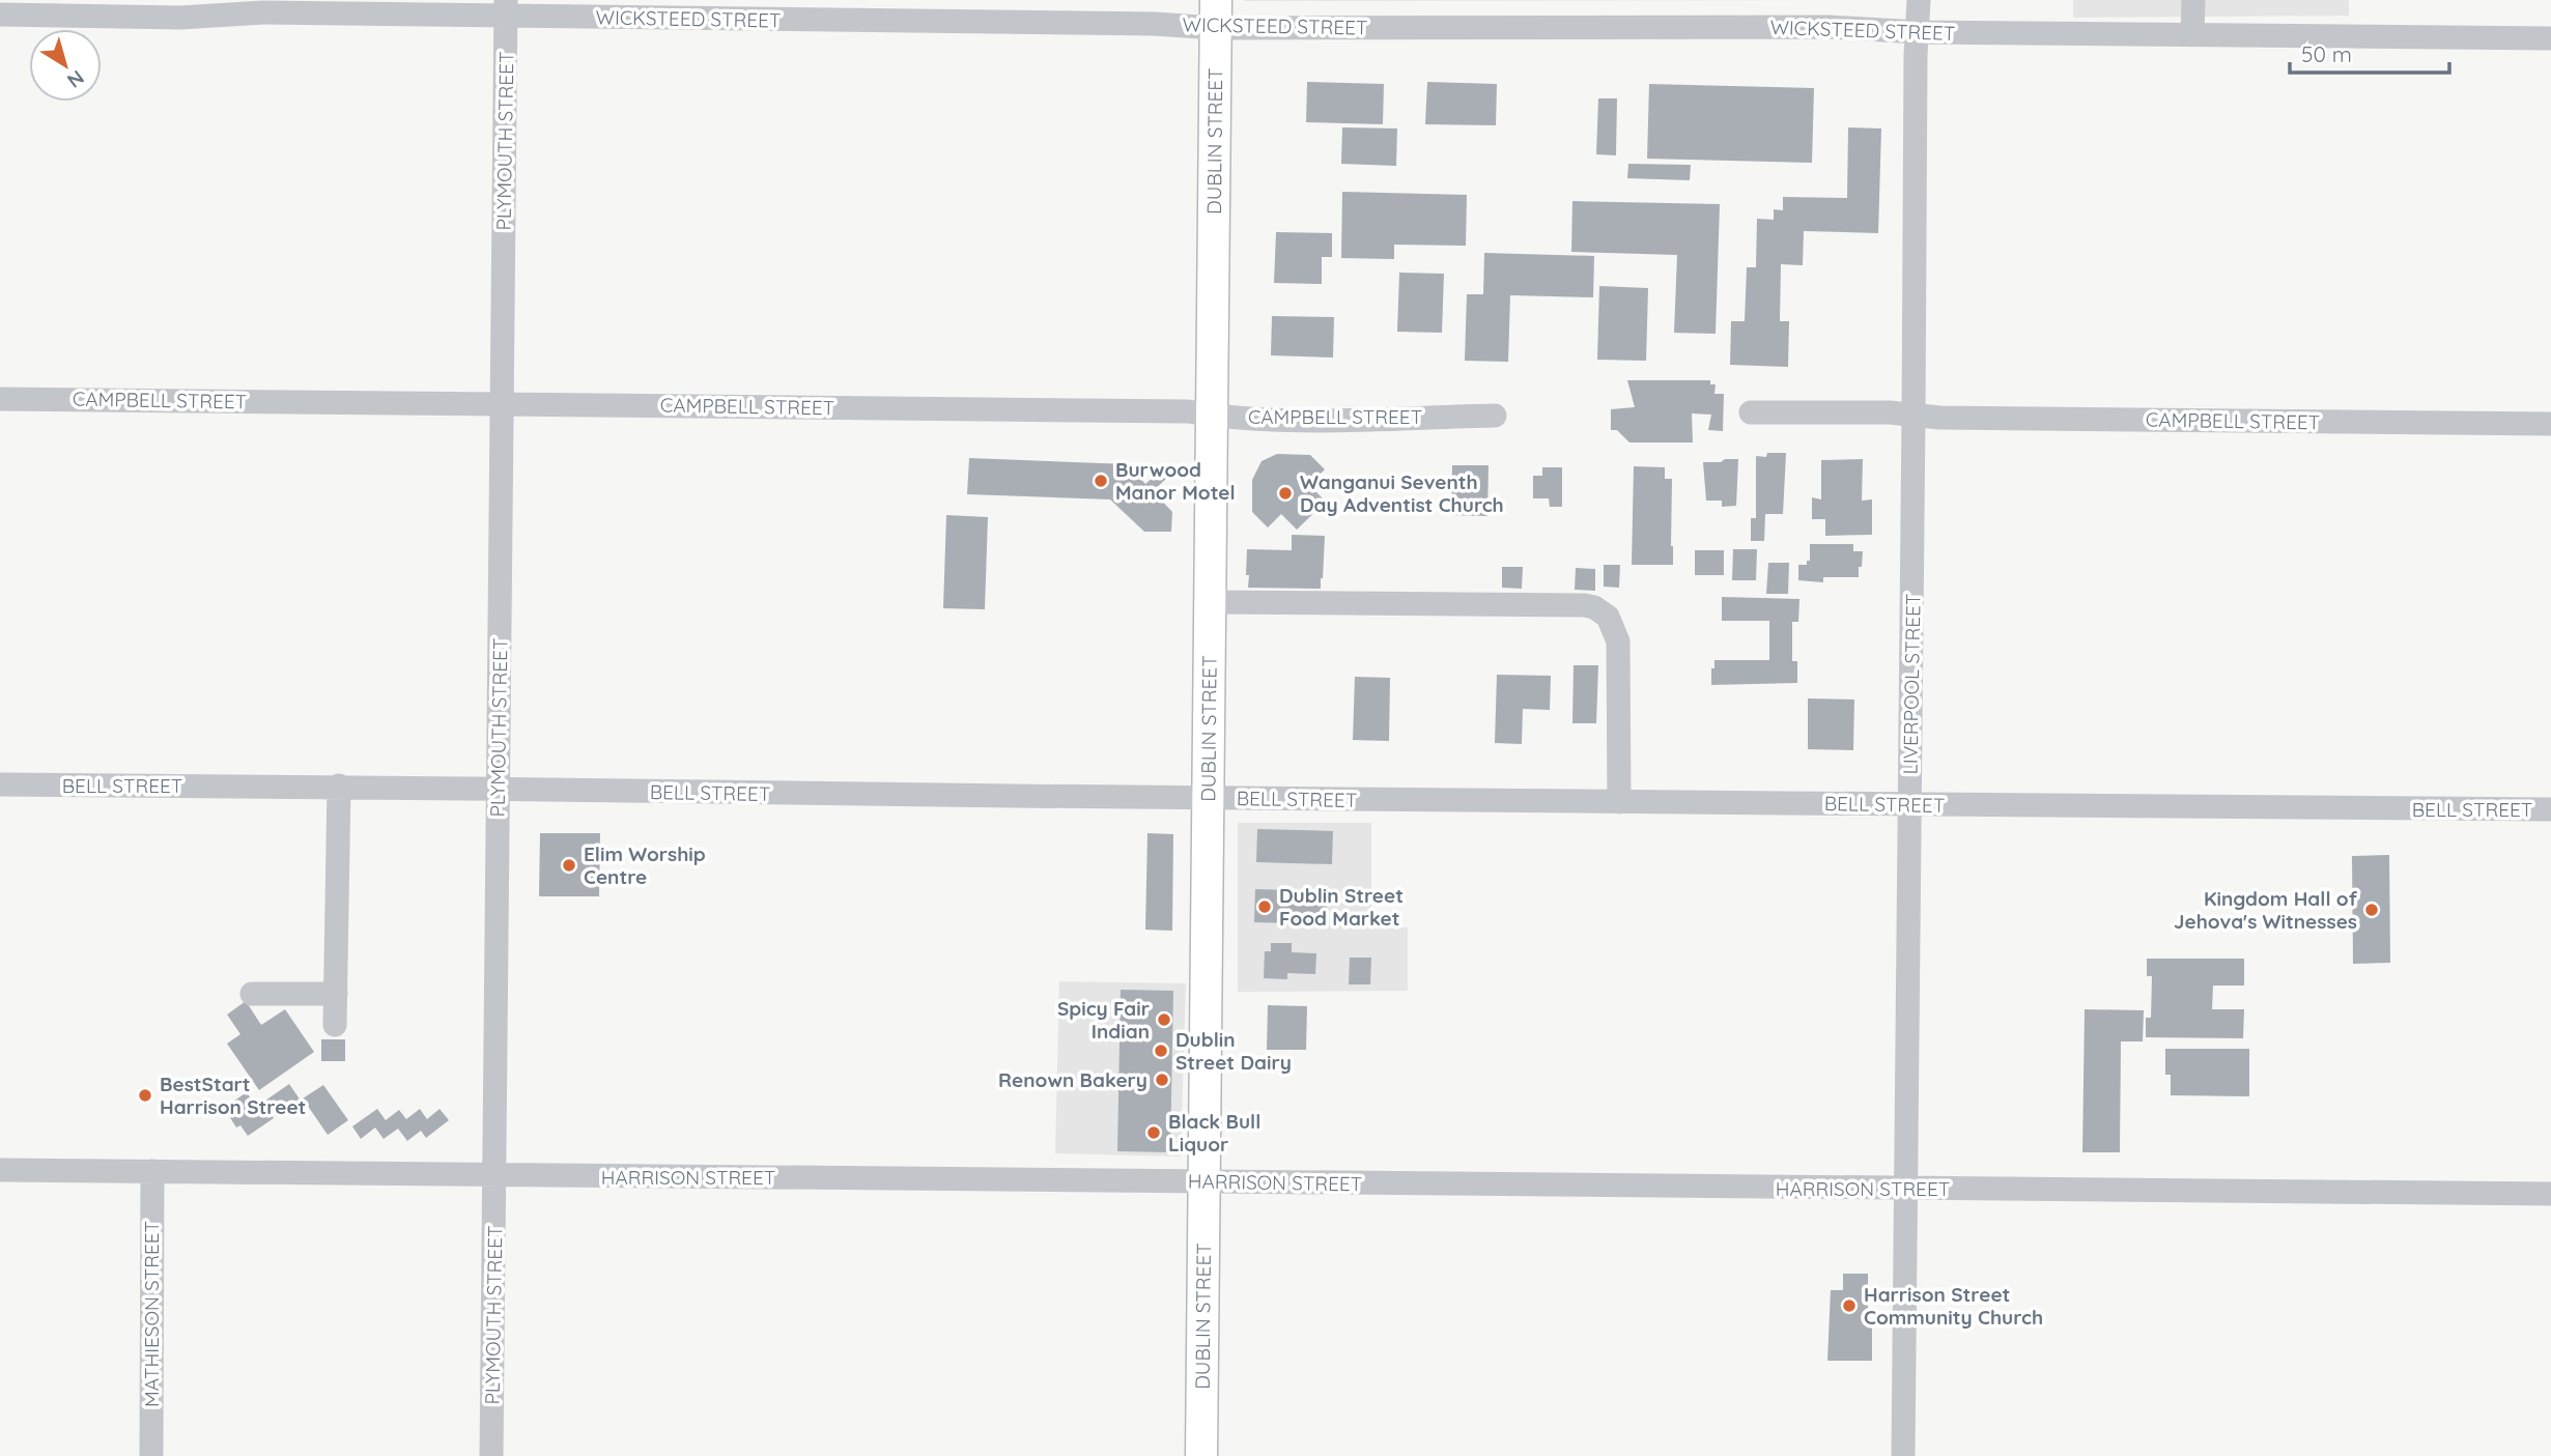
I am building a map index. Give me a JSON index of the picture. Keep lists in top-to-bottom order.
{
  "streets": {
    "main road": ["DUBLIN STREET"],
    "street": [
      "WICKSTEED STREET",
      "PLYMOUTH STREET",
      "CAMPBELL STREET",
      "LIVERPOOL STREET",
      "BELL STREET",
      "HARRISON STREET",
      "MATHIESON STREET"
    ]
  },
  "crossings": [
    ["WICKSTEED STREET", "PLYMOUTH STREET"],
    ["WICKSTEED STREET", "DUBLIN STREET"],
    ["WICKSTEED STREET", "LIVERPOOL STREET"],
    ["PLYMOUTH STREET", "CAMPBELL STREET"],
    ["PLYMOUTH STREET", "BELL STREET"],
    ["PLYMOUTH STREET", "HARRISON STREET"],
    ["DUBLIN STREET", "CAMPBELL STREET"],
    ["DUBLIN STREET", "BELL STREET"],
    ["DUBLIN STREET", "HARRISON STREET"],
    ["CAMPBELL STREET", "LIVERPOOL STREET"],
    ["LIVERPOOL STREET", "BELL STREET"],
    ["LIVERPOOL STREET", "HARRISON STREET"],
    ["HARRISON STREET", "MATHIESON STREET"]
  ],
  "places": [
    "Burwood Manor Motel",
    "Wanganui Seventh Day Adventist Church",
    "Elim Worship Centre",
    "Dublin Street Food Market",
    "Kingdom Hall of Jehova's Witnesses",
    "Spicy Fair Indian",
    "Dublin Street Dairy",
    "Renown Bakery",
    "BestStart Harrison Street",
    "Black Bull Liquor",
    "Harrison Street Community Church"
  ],
  "scale_bar": "50 m",
  "north": "bottom right"
}
